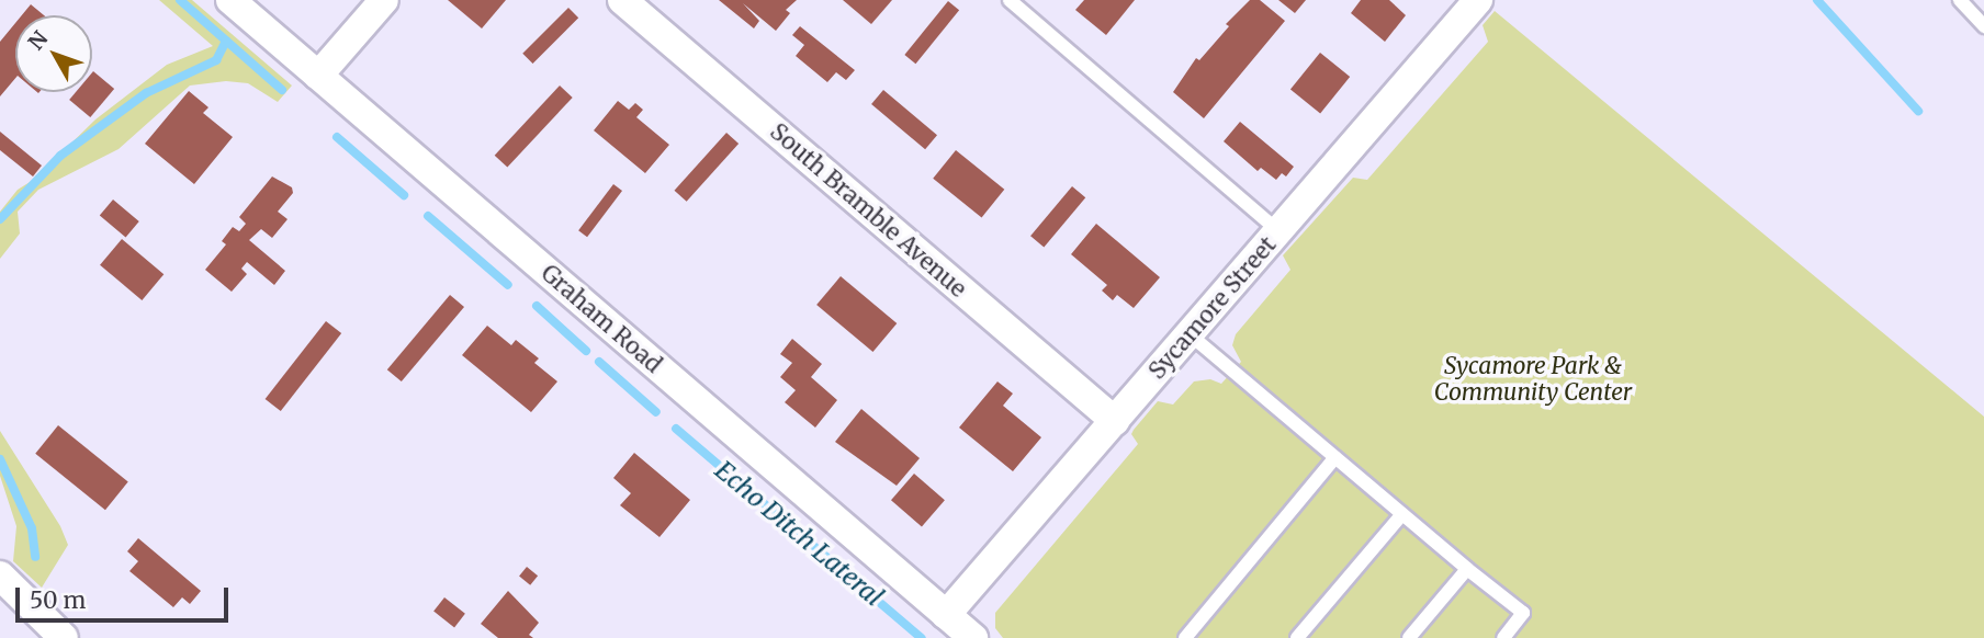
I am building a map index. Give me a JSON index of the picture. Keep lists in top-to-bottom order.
{
  "streets": {
    "street": ["South Bramble Avenue", "Sycamore Street", "Graham Road"]
  },
  "crossings": [
    ["South Bramble Avenue", "Sycamore Street"],
    ["Sycamore Street", "Graham Road"]
  ],
  "water": ["Echo Ditch Lateral"],
  "parks": ["Sycamore Park & Community Center"],
  "scale_bar": "50 m",
  "north": "top left"
}
